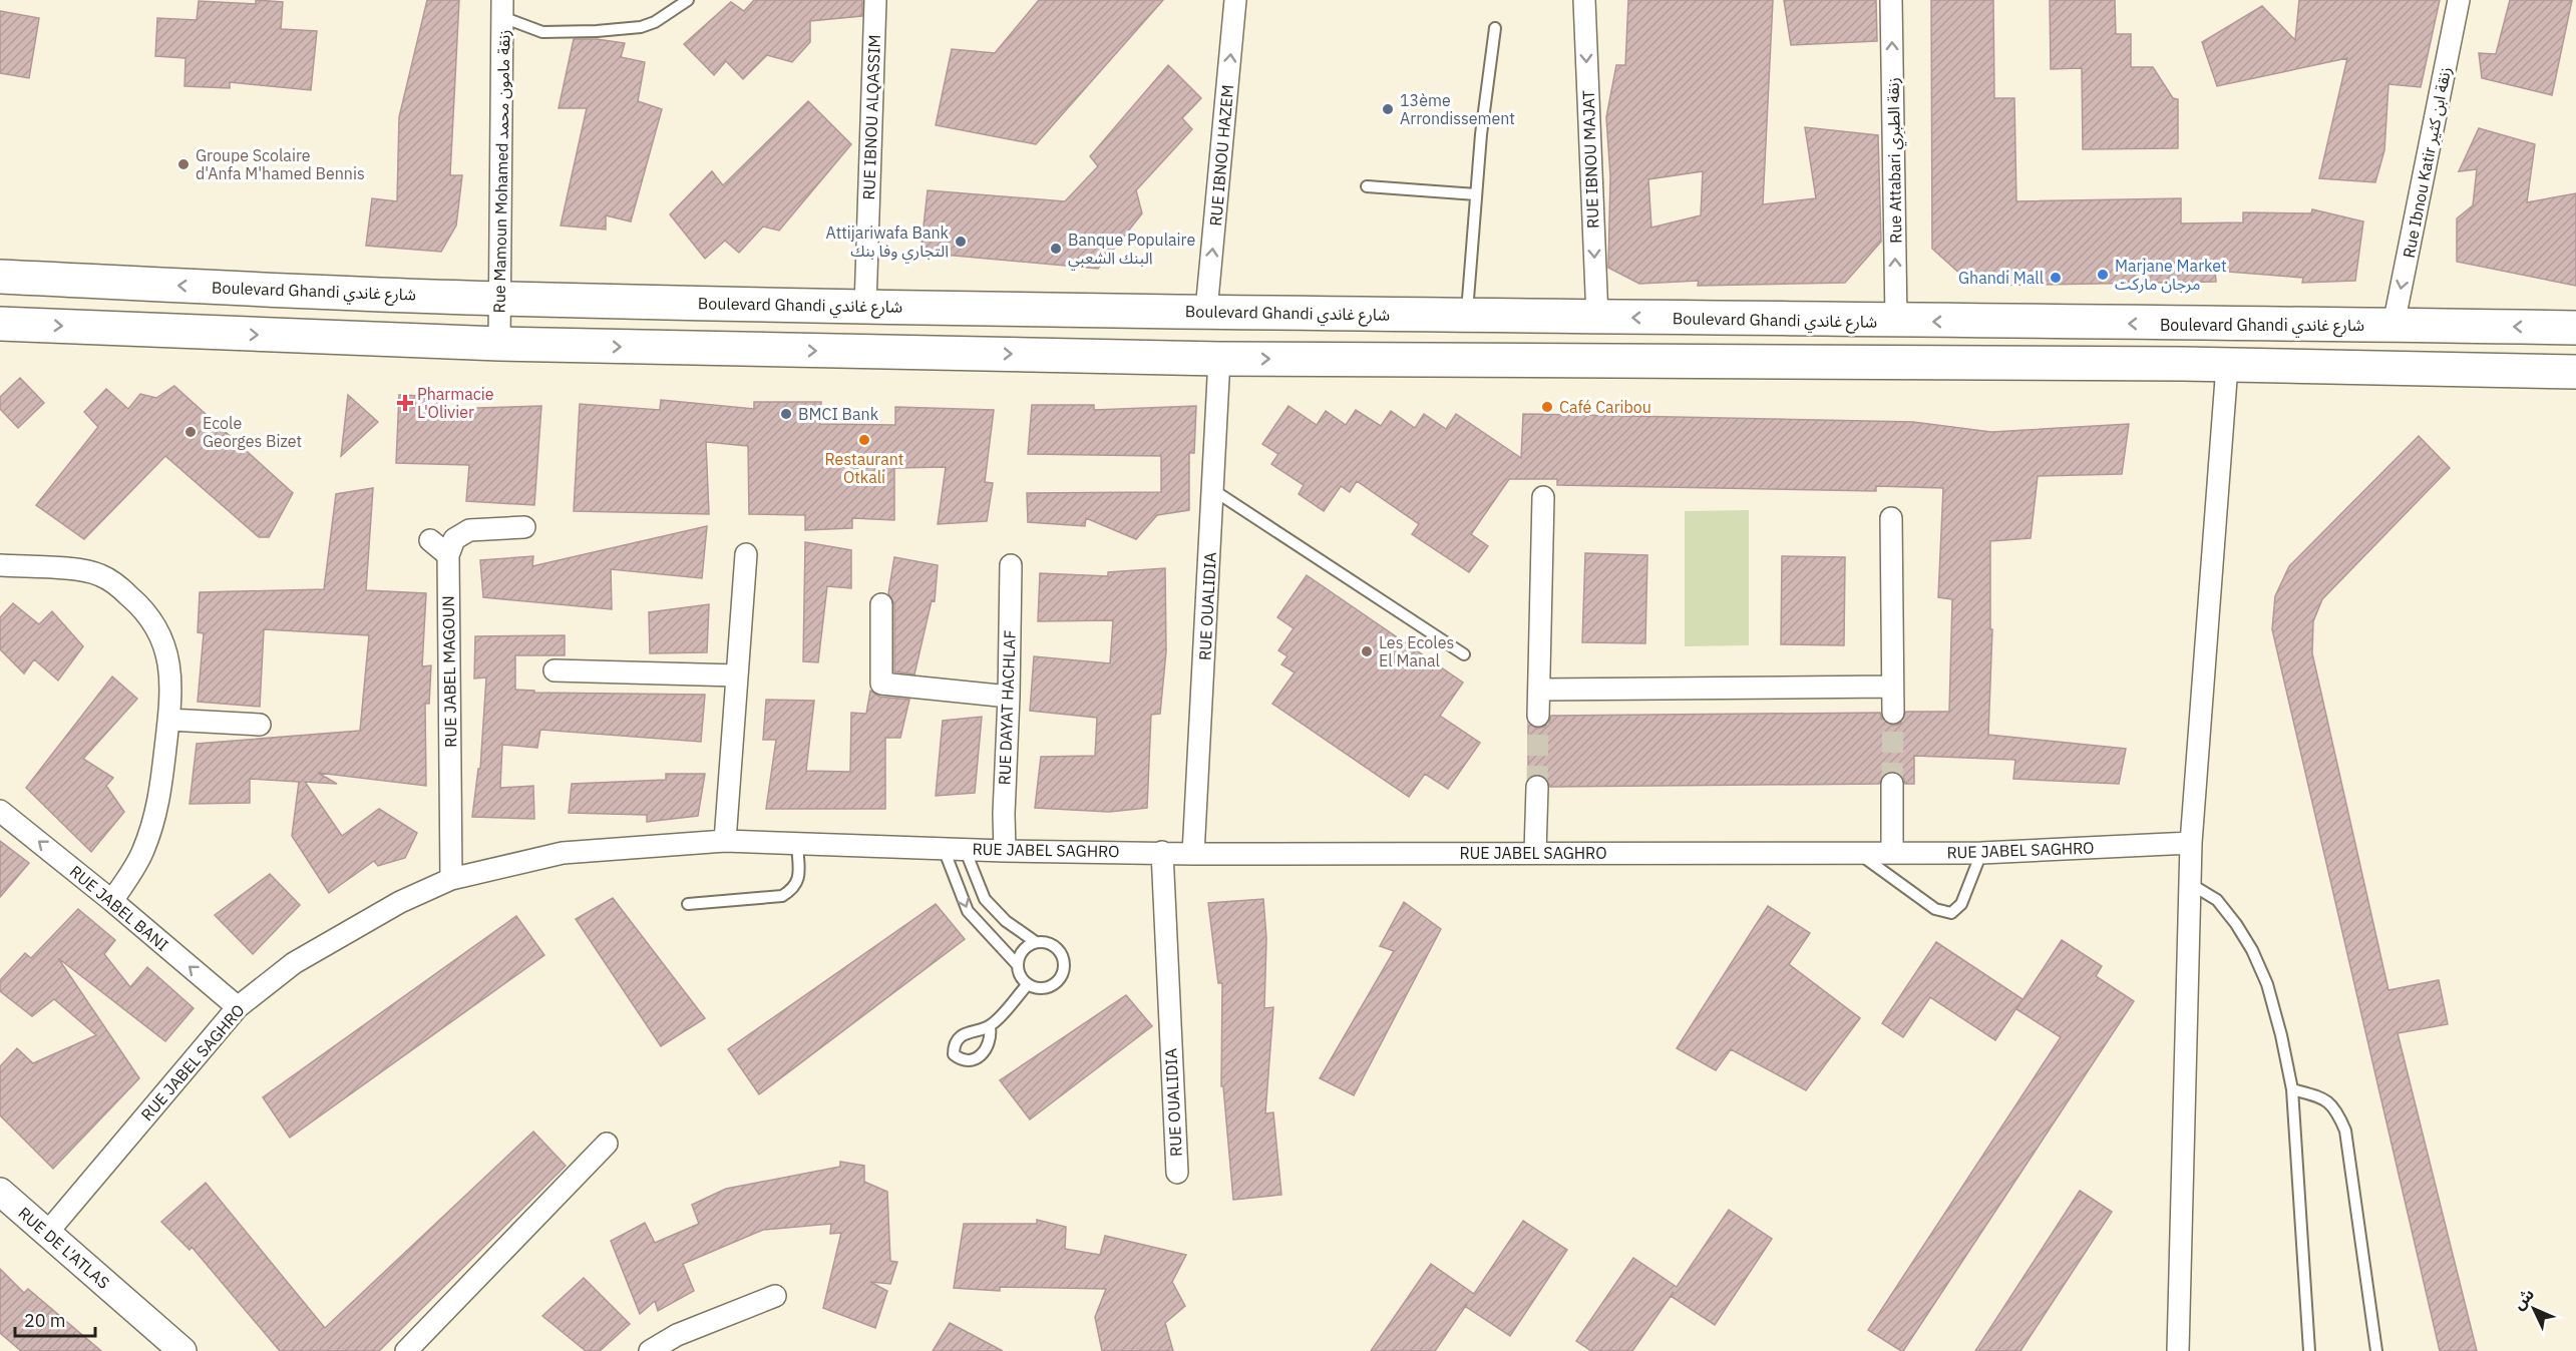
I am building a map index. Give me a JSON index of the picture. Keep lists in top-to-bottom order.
{
  "streets": {
    "main road": ["Boulevard Ghandi شارع غاندي"],
    "street": [
      "RUE IBNOU ALQASSIM",
      "RUE IBNOU HAZEM",
      "RUE IBNOU MAJAT",
      "Rue Attabari زنقة الطبري",
      "Rue Ibnou Katir زنقة ابن كثير",
      "Rue Mamoun Mohamed زنقة مامون محمد",
      "RUE OUALIDIA",
      "RUE JABEL MAGOUN",
      "RUE DAYAT HACHLAF",
      "RUE JABEL SAGHRO",
      "RUE JABEL BANI",
      "RUE DE L'ATLAS"
    ]
  },
  "crossings": [
    ["RUE IBNOU ALQASSIM", "Boulevard Ghandi شارع غاندي"],
    ["RUE IBNOU HAZEM", "Boulevard Ghandi شارع غاندي"],
    ["RUE IBNOU MAJAT", "Boulevard Ghandi شارع غاندي"],
    ["Rue Attabari زنقة الطبري", "Boulevard Ghandi شارع غاندي"],
    ["Rue Ibnou Katir زنقة ابن كثير", "Boulevard Ghandi شارع غاندي"],
    ["Rue Mamoun Mohamed زنقة مامون محمد", "Boulevard Ghandi شارع غاندي"],
    ["RUE OUALIDIA", "RUE JABEL SAGHRO"],
    ["RUE JABEL MAGOUN", "RUE JABEL SAGHRO"],
    ["RUE DAYAT HACHLAF", "RUE JABEL SAGHRO"],
    ["RUE JABEL SAGHRO", "RUE JABEL BANI"],
    ["RUE JABEL SAGHRO", "RUE DE L'ATLAS"]
  ],
  "one_way": [
    "RUE IBNOU HAZEM",
    "RUE IBNOU MAJAT",
    "Rue Attabari زنقة الطبري",
    "Rue Ibnou Katir زنقة ابن كثير",
    "RUE JABEL BANI"
  ],
  "places": {
    "other": [
      "13ème Arrondissement",
      "Groupe Scolaire d'Anfa M'hamed Bennis",
      "Attijariwafa Bank التجاري وفا بنك",
      "Banque Populaire البنك الشعبي",
      "Marjane Market مرجان ماركت",
      "Ghandi Mall",
      "Café Caribou",
      "BMCI Bank",
      "Ecole Georges Bizet",
      "Restaurant Otkali",
      "Les Ecoles El Manal"
    ],
    "health": ["Pharmacie L'Olivier"]
  },
  "scale_bar": "20 m",
  "north": "top left"
}
